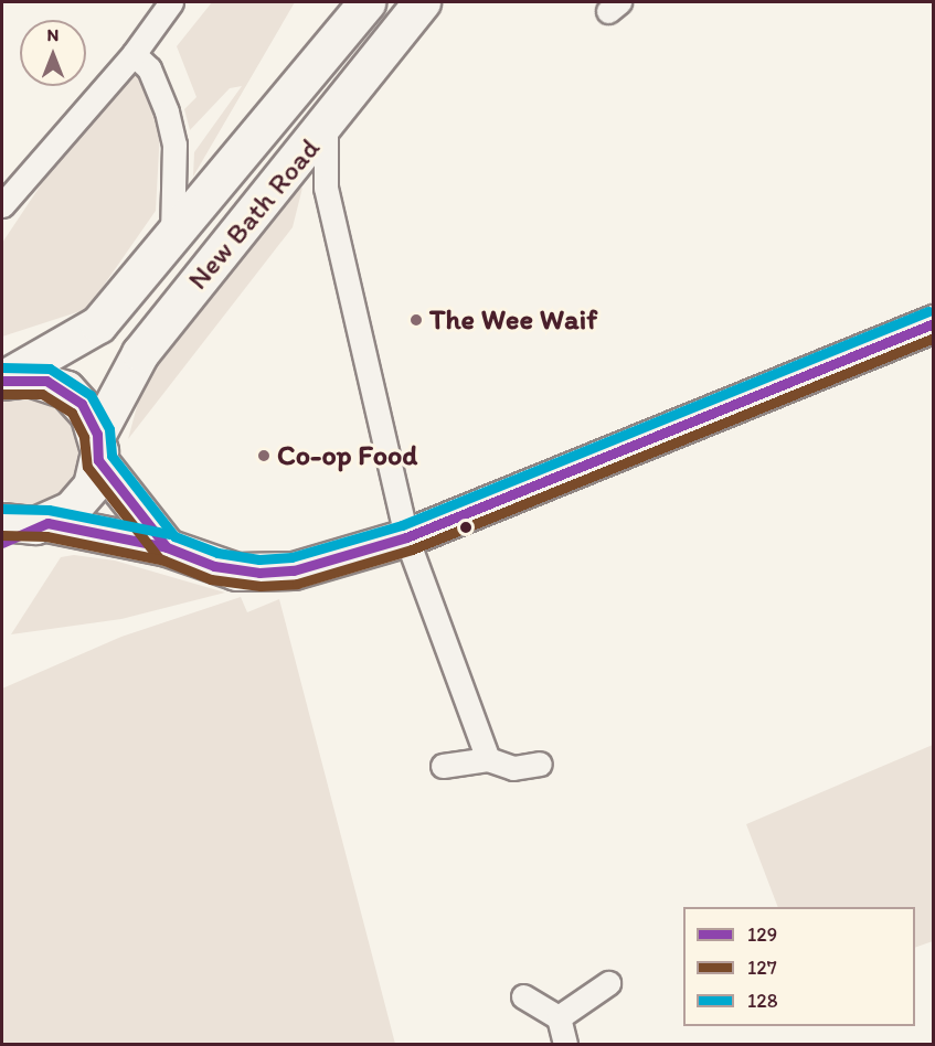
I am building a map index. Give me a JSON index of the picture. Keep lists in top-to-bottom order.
{
  "streets": {
    "main road": ["New Bath Road"]
  },
  "places": ["The Wee Waif", "Co-op Food"],
  "lines": ["transit line 128", "transit line 129", "transit line 127"],
  "legend": ["129", "127", "128"],
  "north": "top"
}
